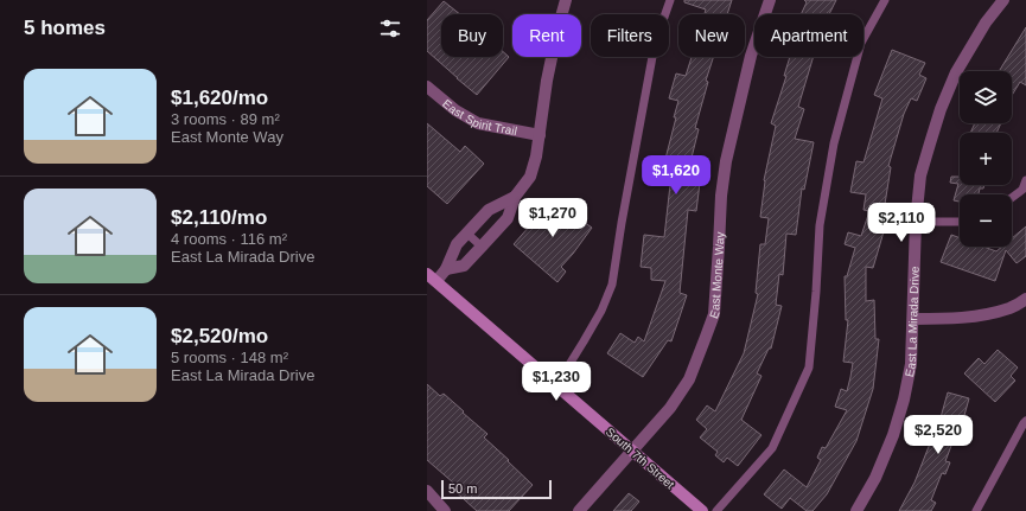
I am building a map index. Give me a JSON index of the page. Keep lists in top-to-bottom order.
{
  "streets": {
    "street": [
      "East Spirit Trail",
      "East Monte Way",
      "East La Mirada Drive",
      "South 7th Street"
    ]
  },
  "crossings": [
    ["East Monte Way", "South 7th Street"]
  ],
  "scale_bar": "50 m",
  "page": {
    "heading": "5 homes",
    "chip": [
      "Buy",
      "Rent",
      "Filters",
      "New",
      "Apartment"
    ],
    "list": [
      {
        "name": "$1,620/mo",
        "note": "3 rooms · 89 m² · East Monte Way"
      },
      {
        "name": "$2,110/mo",
        "note": "4 rooms · 116 m² · East La Mirada Drive"
      },
      {
        "name": "$2,520/mo",
        "note": "5 rooms · 148 m² · East La Mirada Drive"
      }
    ],
    "map_buttons": ["+", "−"],
    "price": [
      "$1,620",
      "$1,270",
      "$2,110",
      "$1,230",
      "$2,520"
    ],
    "scale": "50 m"
  }
}
